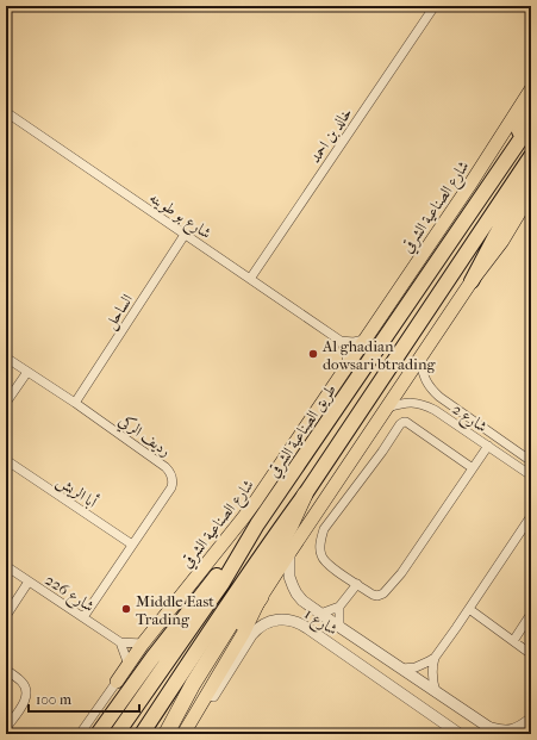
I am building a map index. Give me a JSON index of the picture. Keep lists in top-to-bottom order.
{
  "streets": {
    "highway": ["طريق الصناعية الشرقي"],
    "main road": ["شارع الصناعية الشرقي"],
    "street": [
      "خالد بن احمد",
      "شارع بو طوينه",
      "الساحل",
      "شارع 2",
      "رديف الركي",
      "أبا الريش",
      "شارع 226",
      "شارع 1"
    ]
  },
  "crossings": [
    ["خالد بن احمد", "شارع بو طوينه"],
    ["شارع بو طوينه", "الساحل"],
    ["الساحل", "رديف الركي"],
    ["رديف الركي", "أبا الريش"],
    ["رديف الركي", "شارع 226"]
  ],
  "places": ["Al ghadian dowsari btrading", "Middle East Trading"],
  "scale_bar": "100 m"
}
